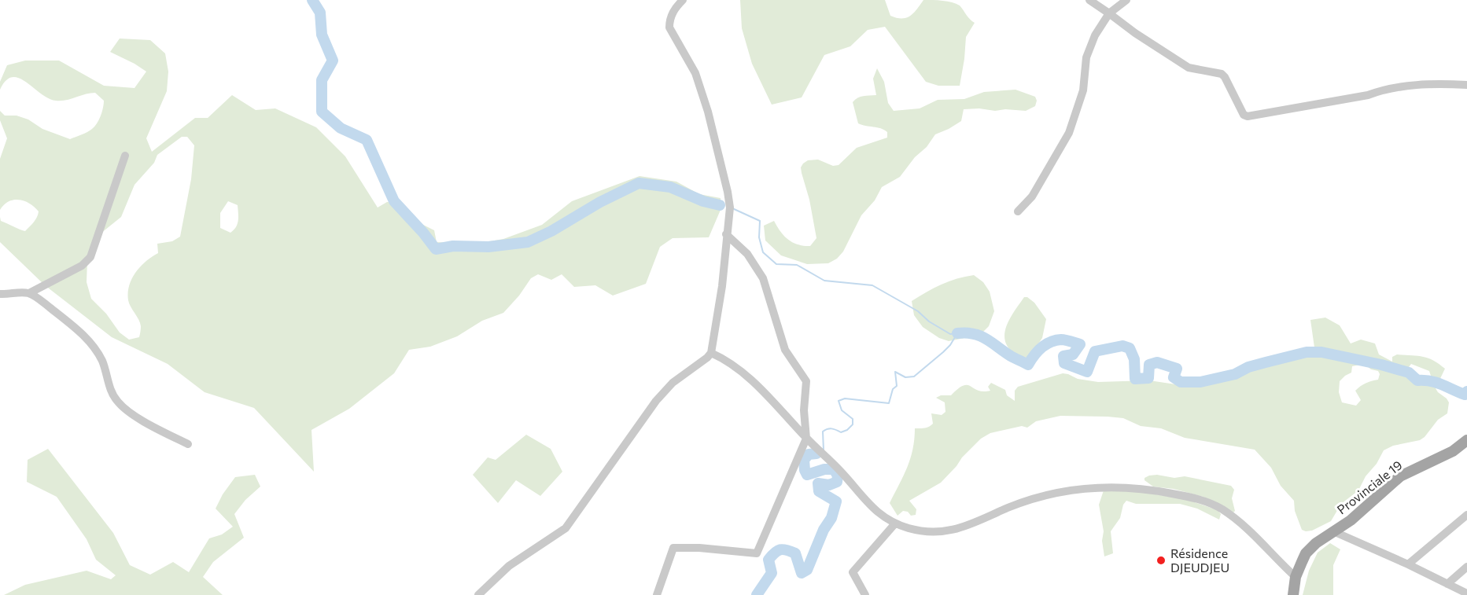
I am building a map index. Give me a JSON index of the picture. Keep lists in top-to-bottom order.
{
  "streets": {
    "main road": ["Provinciale 19"]
  },
  "places": ["Résidence DJEUDJEU"]
}
